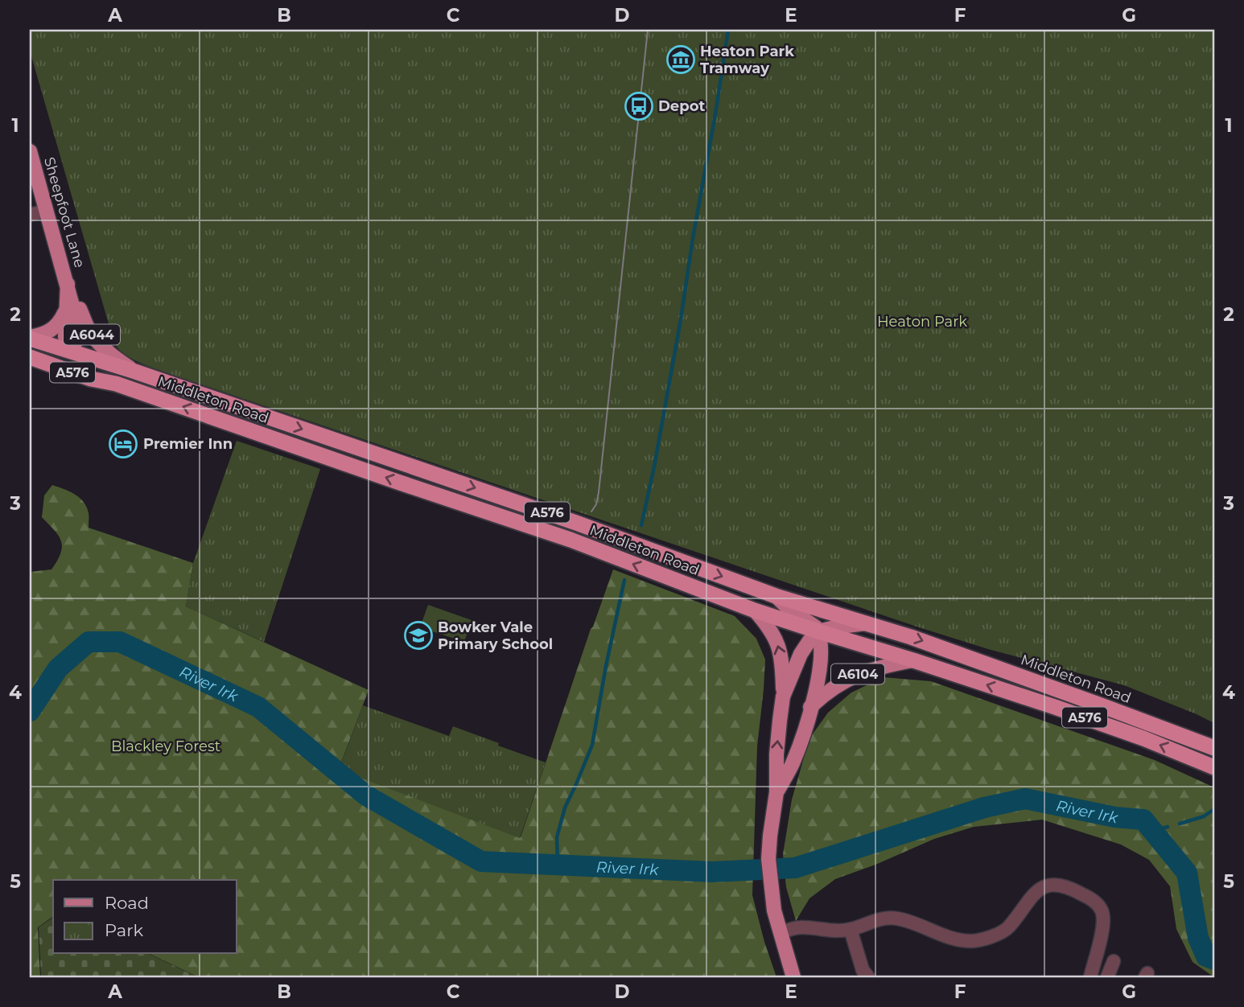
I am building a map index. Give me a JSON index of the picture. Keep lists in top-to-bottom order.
{
  "streets": {
    "highway": ["A576", "Middleton Road"],
    "main road": ["Sheepfoot Lane", "A6044", "A6104"]
  },
  "crossings": [
    ["Sheepfoot Lane", "A6044"],
    ["Sheepfoot Lane", "A576"],
    ["Sheepfoot Lane", "Middleton Road"],
    ["A6044", "Middleton Road"],
    ["A576", "Middleton Road"],
    ["Middleton Road", "A6104"]
  ],
  "water": ["River Irk"],
  "parks": ["Heaton Park", "Blackley Forest"],
  "places": {
    "museum": ["Heaton Park Tramway"],
    "bus stop": ["Depot"],
    "hotel": ["Premier Inn"],
    "school or university": ["Bowker Vale Primary School"]
  },
  "legend": ["Road", "Park"],
  "grid": {
    "columns": [
      "A",
      "B",
      "C",
      "D",
      "E",
      "F",
      "G"
    ],
    "rows": [
      "1",
      "2",
      "3",
      "4",
      "5"
    ]
  }
}
